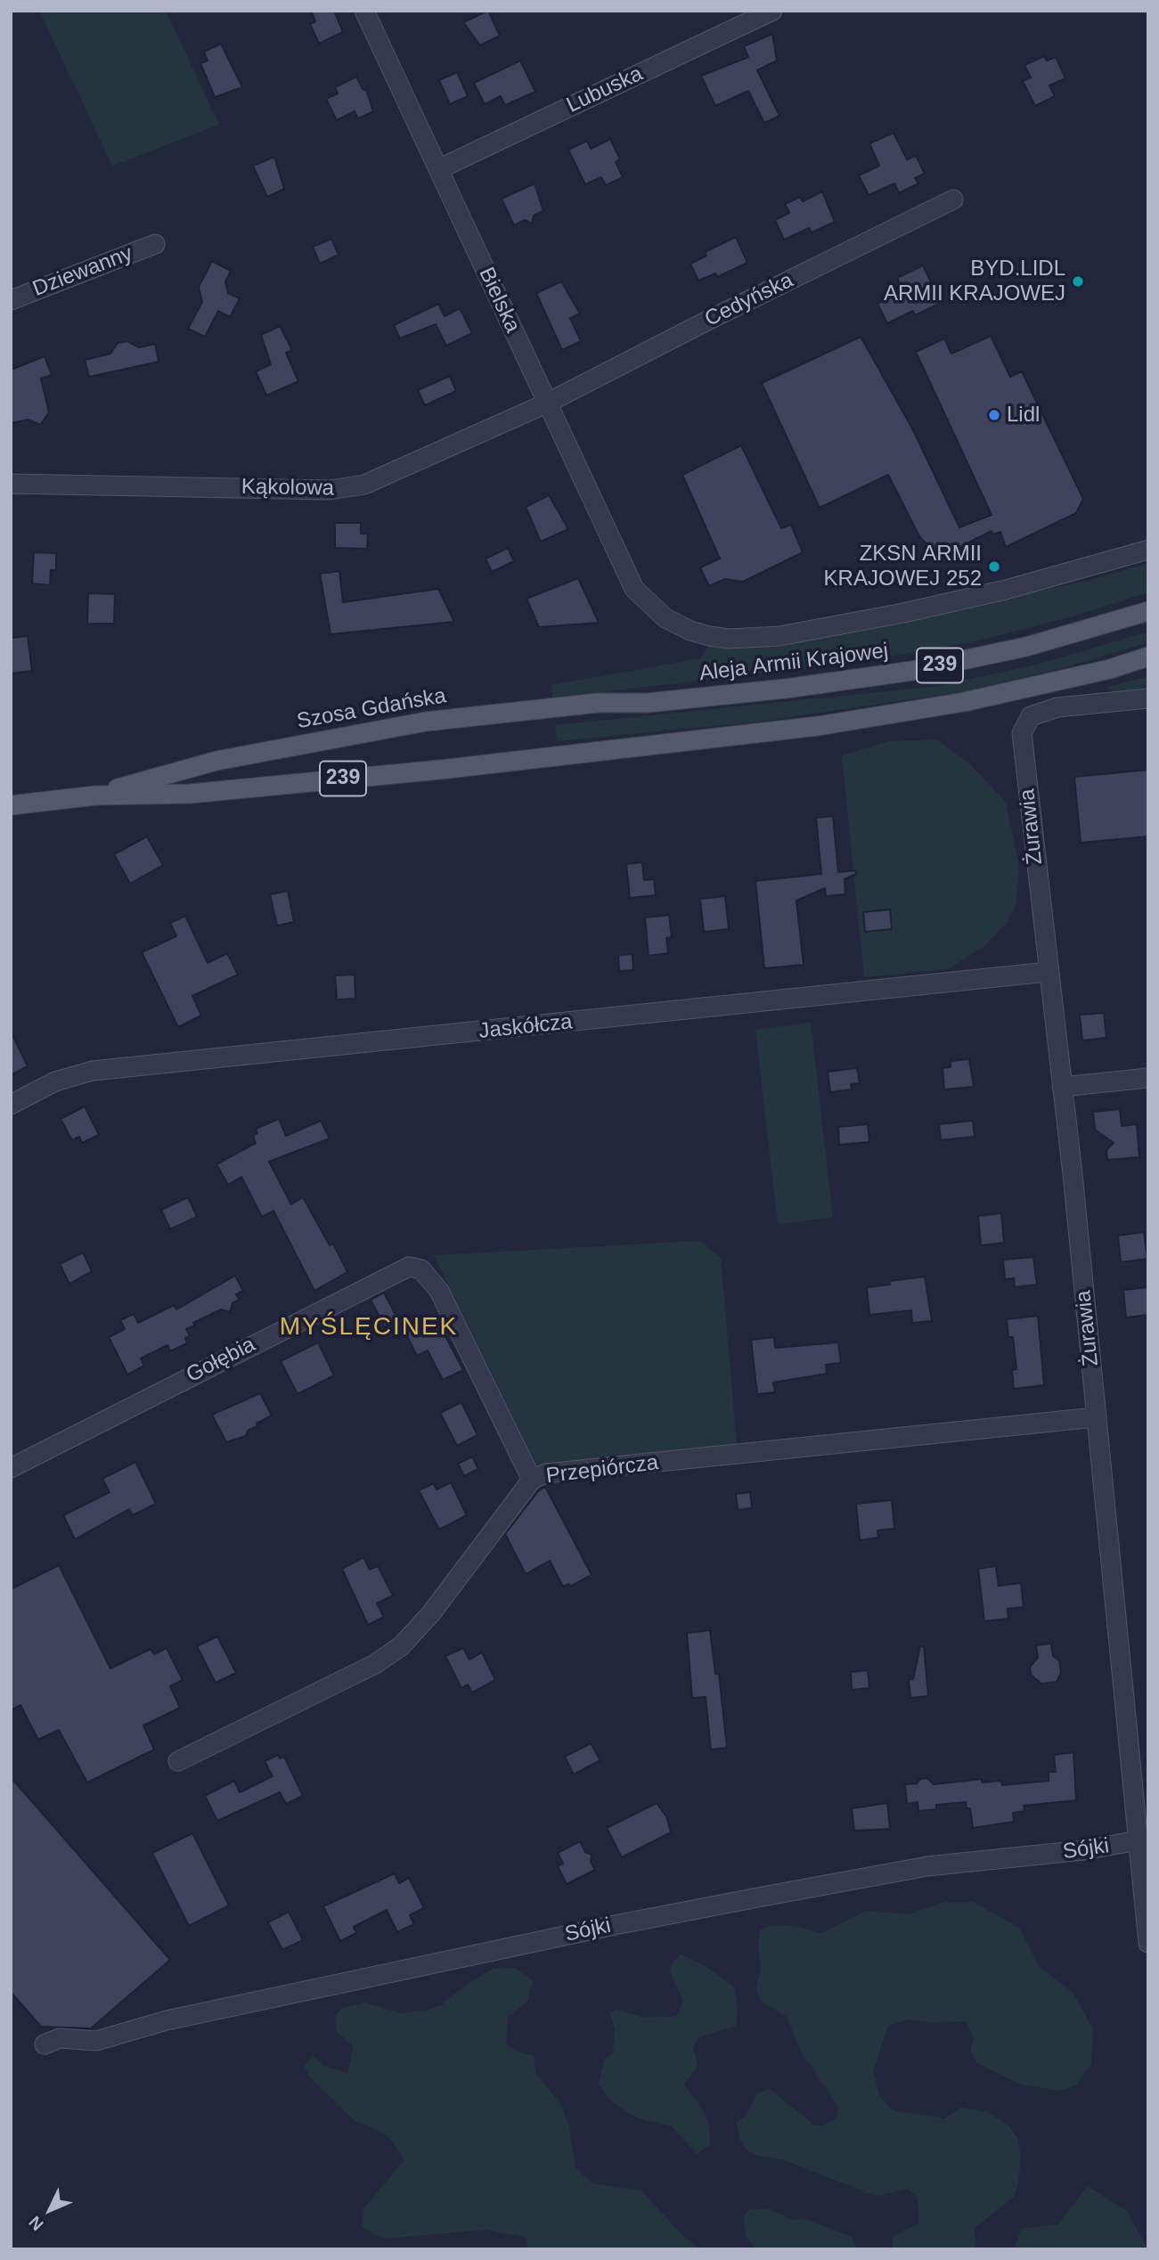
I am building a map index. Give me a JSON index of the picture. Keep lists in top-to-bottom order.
{
  "streets": {
    "main road": ["Aleja Armii Krajowej", "239", "Szosa Gdańska"],
    "street": [
      "Lubuska",
      "Dziewanny",
      "Bielska",
      "Cedyńska",
      "Kąkolowa",
      "Żurawia",
      "Jaskółcza",
      "Gołębia",
      "Przepiórcza",
      "Sójki"
    ]
  },
  "crossings": [
    ["Lubuska", "Bielska"],
    ["Bielska", "Cedyńska"],
    ["Bielska", "Kąkolowa"],
    ["Bielska", "Aleja Armii Krajowej"],
    ["Cedyńska", "Kąkolowa"],
    ["Aleja Armii Krajowej", "Szosa Gdańska"],
    ["Żurawia", "Jaskółcza"],
    ["Żurawia", "Przepiórcza"],
    ["Żurawia", "Sójki"],
    ["Gołębia", "Przepiórcza"]
  ],
  "districts": ["MYŚLĘCINEK"],
  "places": ["BYD.LIDL ARMII KRAJOWEJ", "Lidl", "ZKSN ARMII KRAJOWEJ 252"],
  "north": "bottom left"
}
